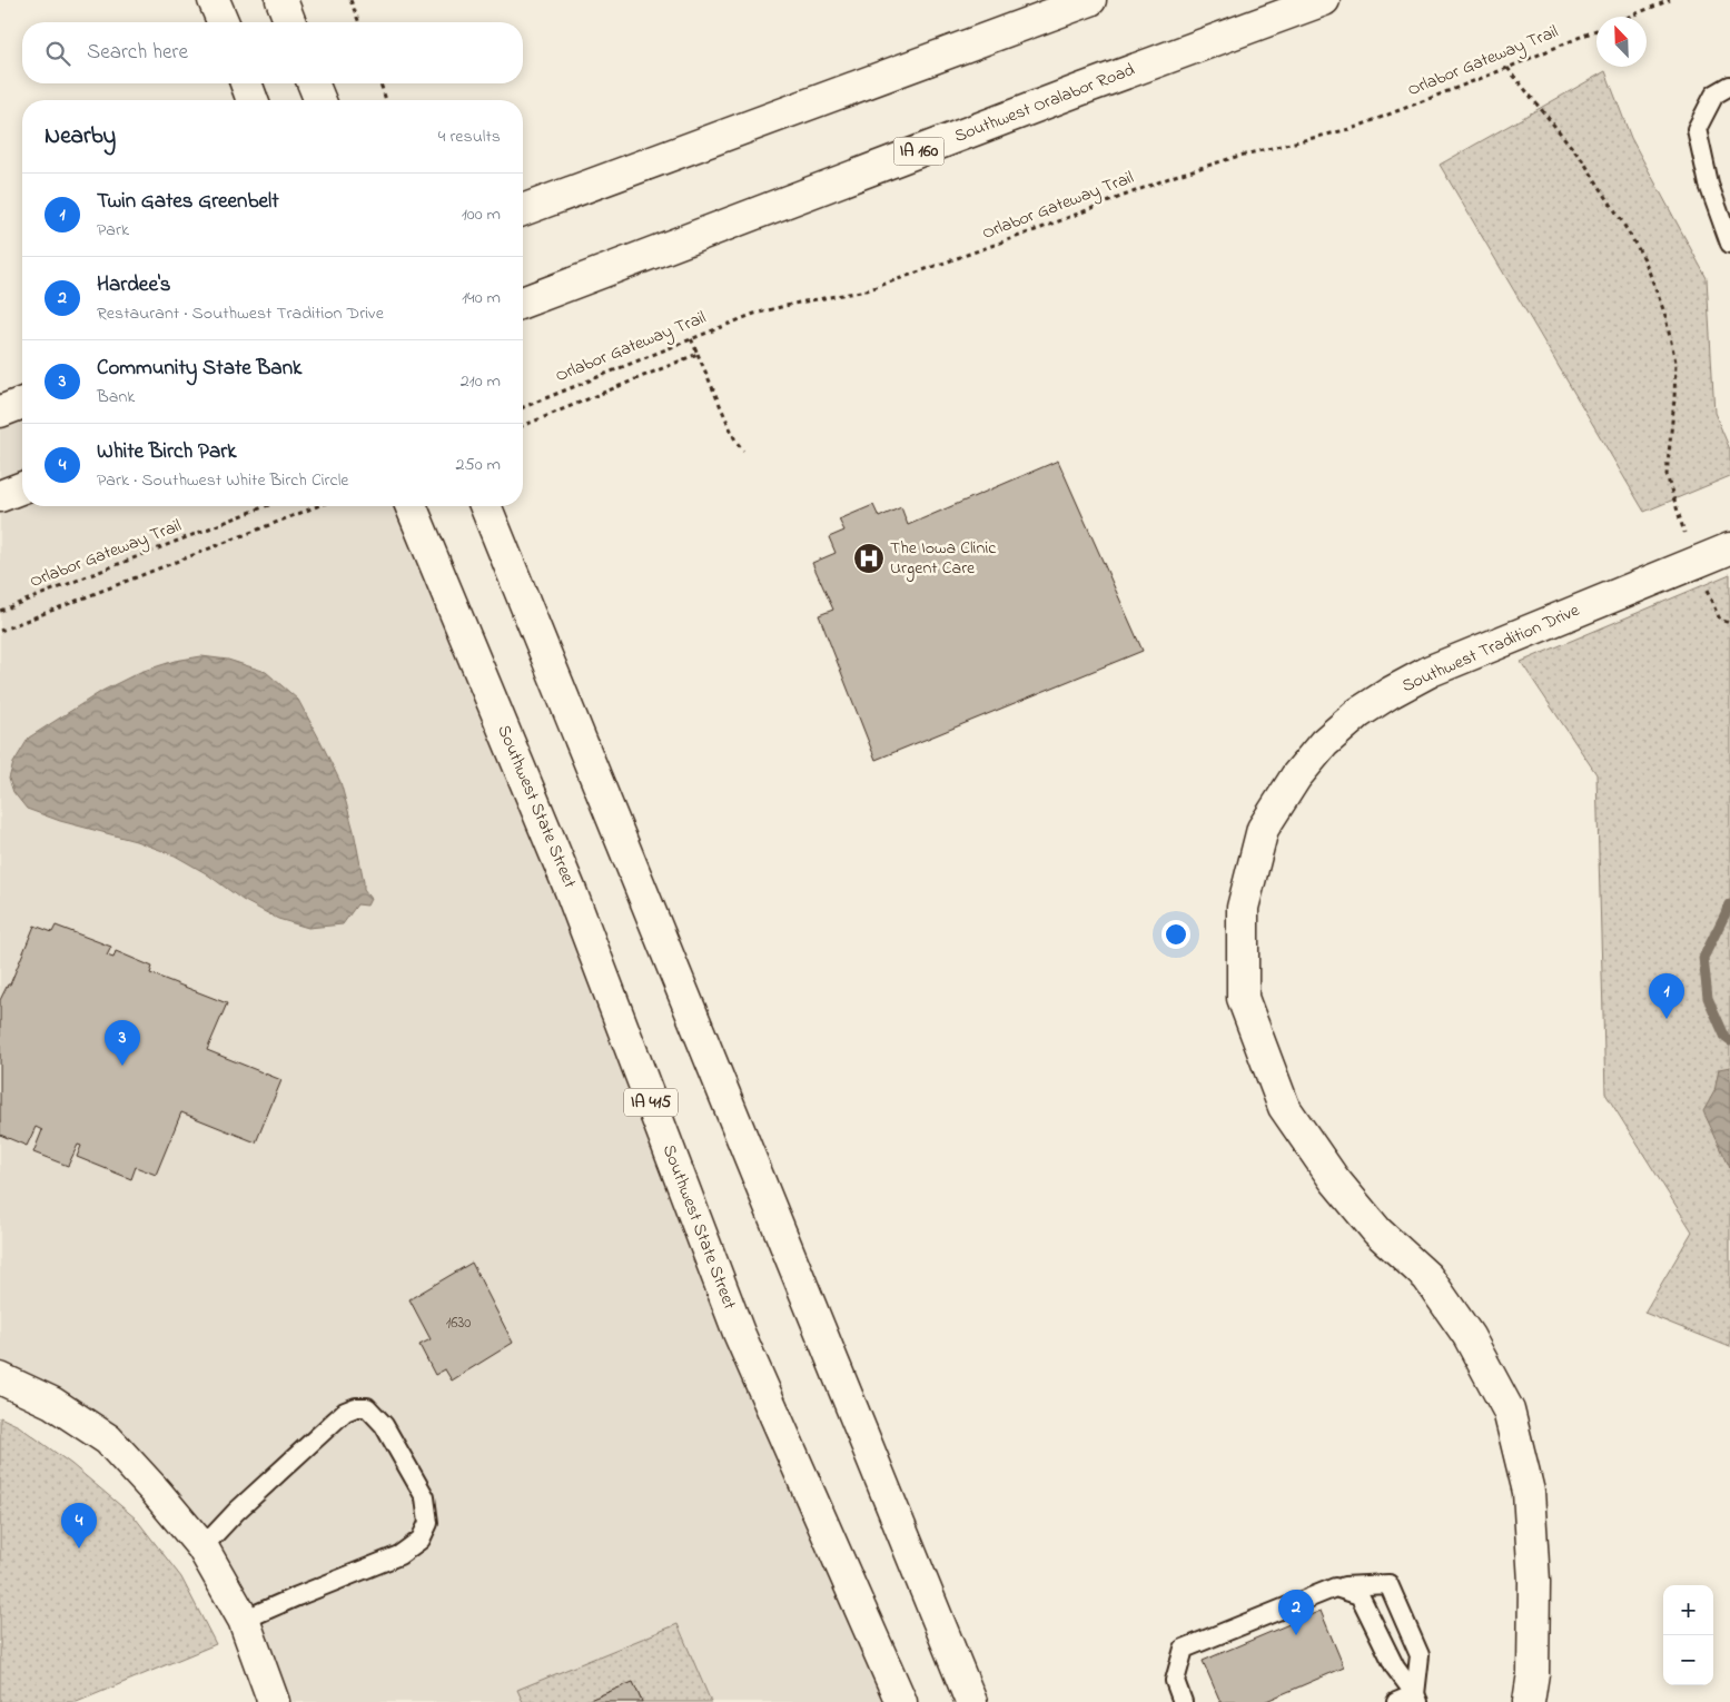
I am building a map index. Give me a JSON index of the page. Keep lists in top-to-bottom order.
{
  "streets": {
    "main road": [
      "Southwest Oralabor Road",
      "IA 160",
      "Southwest Tradition Drive",
      "Southwest State Street",
      "IA 415"
    ],
    "path": ["Orlabor Gateway Trail"]
  },
  "places": {
    "hospital": ["The Iowa Clinic Urgent Care"]
  },
  "house_numbers": ["1630"],
  "north": "top left",
  "page": {
    "search": "Search here",
    "heading": ["Nearby", "4 results"],
    "list": [
      {
        "mark": "1",
        "name": "Twin Gates Greenbelt",
        "note": "Park",
        "value": "100 m"
      },
      {
        "mark": "2",
        "name": "Hardee's",
        "note": "Restaurant · Southwest Tradition Drive",
        "value": "140 m"
      },
      {
        "mark": "3",
        "name": "Community State Bank",
        "note": "Bank",
        "value": "210 m"
      },
      {
        "mark": "4",
        "name": "White Birch Park",
        "note": "Park · Southwest White Birch Circle",
        "value": "250 m"
      }
    ],
    "pins": [
      "1",
      "3",
      "4",
      "2"
    ],
    "map_buttons": ["+", "−"]
  }
}
